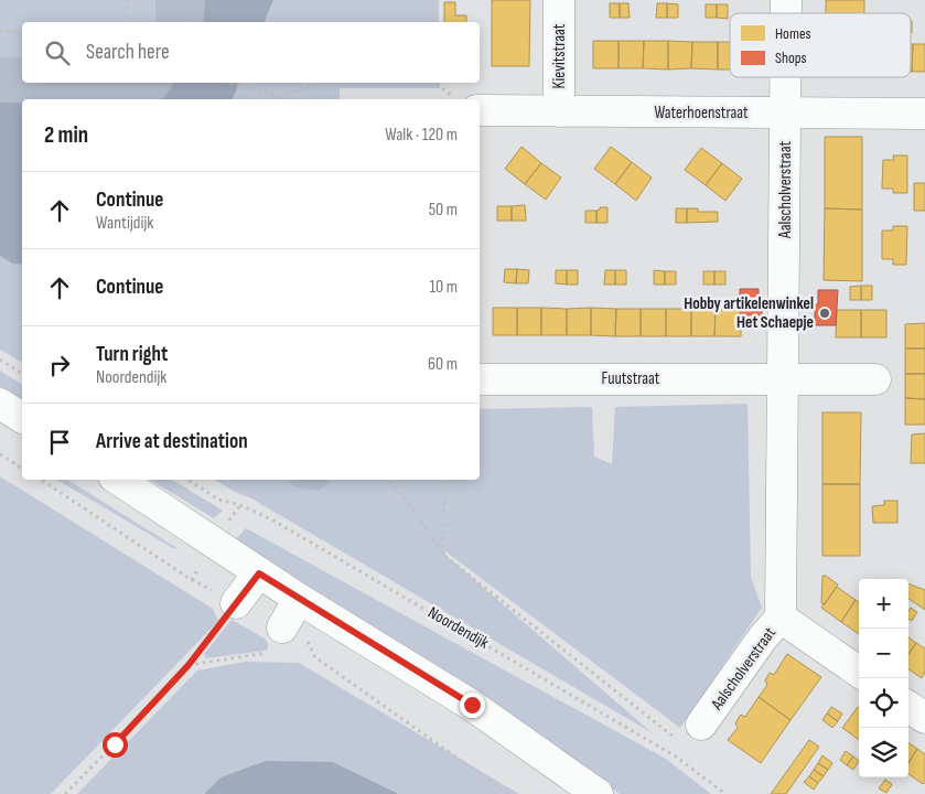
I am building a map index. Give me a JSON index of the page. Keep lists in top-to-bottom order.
{
  "streets": {
    "street": [
      "Kievitstraat",
      "Waterhoenstraat",
      "Aalscholverstraat",
      "Fuutstraat"
    ],
    "path": ["Noordendijk"]
  },
  "crossings": [
    ["Kievitstraat", "Waterhoenstraat"],
    ["Waterhoenstraat", "Aalscholverstraat"],
    ["Aalscholverstraat", "Fuutstraat"]
  ],
  "places": ["Hobby artikelenwinkel Het Schaepje"],
  "legend": ["Homes", "Shops"],
  "page": {
    "search": "Search here",
    "heading": ["2 min", "Walk · 120 m"],
    "list": [
      ["Continue", "Wantijdijk", "50 m"],
      ["Continue", "10 m"],
      ["Turn right", "Noordendijk", "60 m"],
      "Arrive at destination"
    ],
    "map_buttons": ["+", "−"]
  }
}
